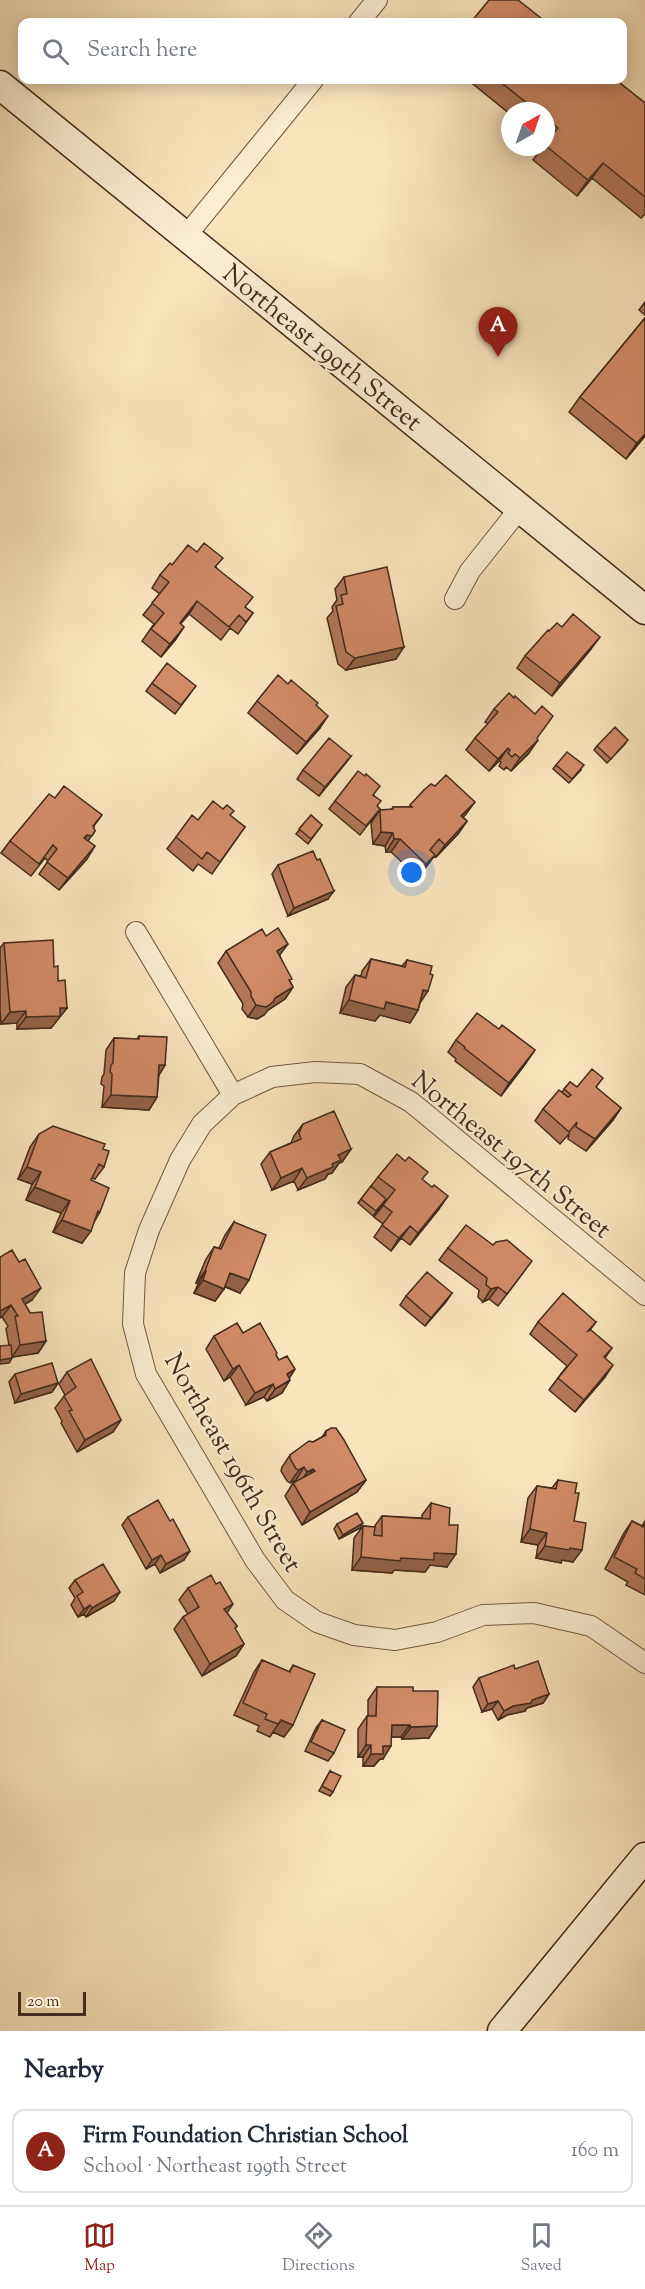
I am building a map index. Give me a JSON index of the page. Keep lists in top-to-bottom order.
{
  "streets": {
    "main road": ["Northeast 199th Street"],
    "street": ["Northeast 197th Street", "Northeast 196th Street"]
  },
  "crossings": [
    ["Northeast 197th Street", "Northeast 196th Street"]
  ],
  "scale_bar": "20 m",
  "north": "top right",
  "page": {
    "search": "Search here",
    "pins": "A",
    "scale": "20 m",
    "heading": "Nearby",
    "list": [
      {
        "mark": "A",
        "name": "Firm Foundation Christian School",
        "note": "School · Northeast 199th Street",
        "value": "160 m"
      }
    ],
    "nav": ["Map", "Directions", "Saved"]
  }
}
